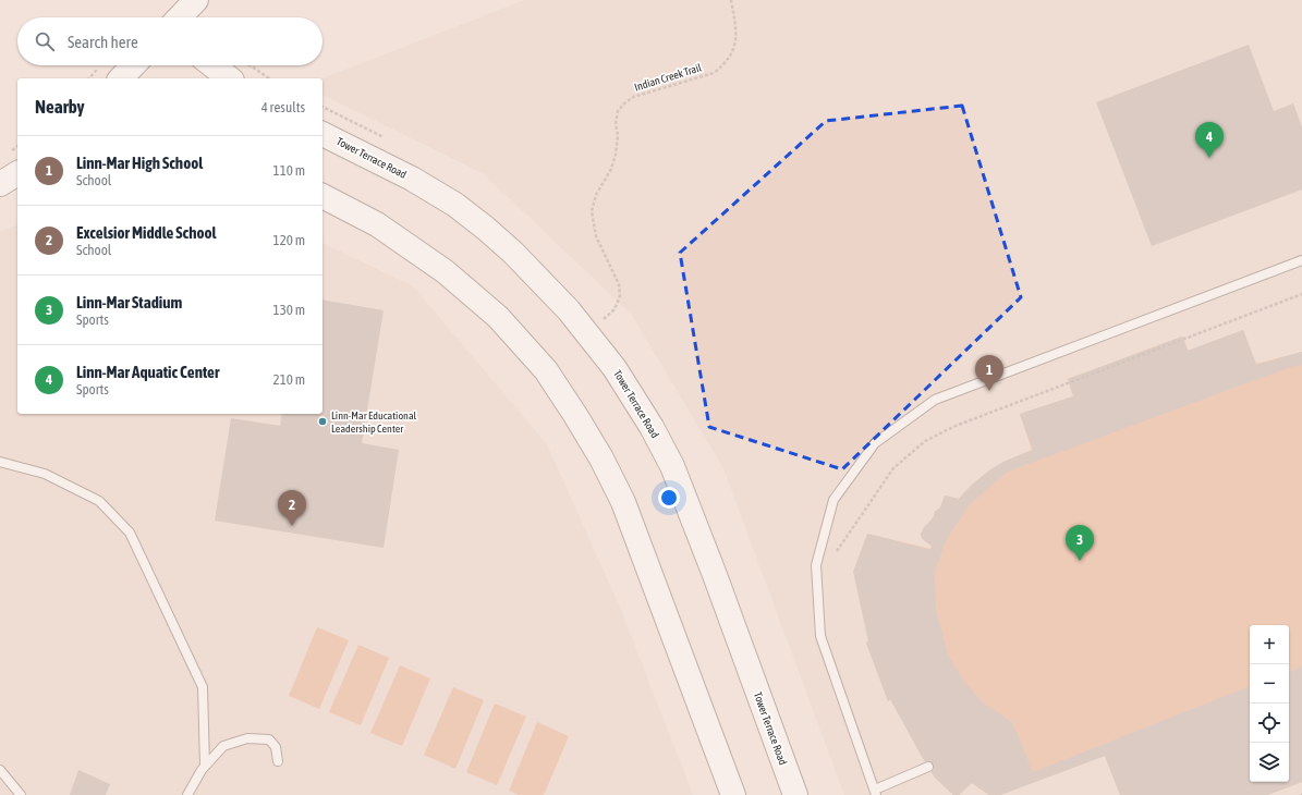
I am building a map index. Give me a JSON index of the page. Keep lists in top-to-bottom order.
{
  "streets": {
    "street": ["Tower Terrace Road"],
    "path": ["Indian Creek Trail"]
  },
  "places": ["Linn-Mar Educational Leadership Center"],
  "page": {
    "search": "Search here",
    "heading": ["Nearby", "4 results"],
    "pins": [
      "4",
      "1",
      "2",
      "3"
    ],
    "list": [
      {
        "mark": "1",
        "name": "Linn-Mar High School",
        "note": "School",
        "value": "110 m"
      },
      {
        "mark": "2",
        "name": "Excelsior Middle School",
        "note": "School",
        "value": "120 m"
      },
      {
        "mark": "3",
        "name": "Linn-Mar Stadium",
        "note": "Sports",
        "value": "130 m"
      },
      {
        "mark": "4",
        "name": "Linn-Mar Aquatic Center",
        "note": "Sports",
        "value": "210 m"
      }
    ],
    "map_buttons": ["+", "−"]
  }
}
